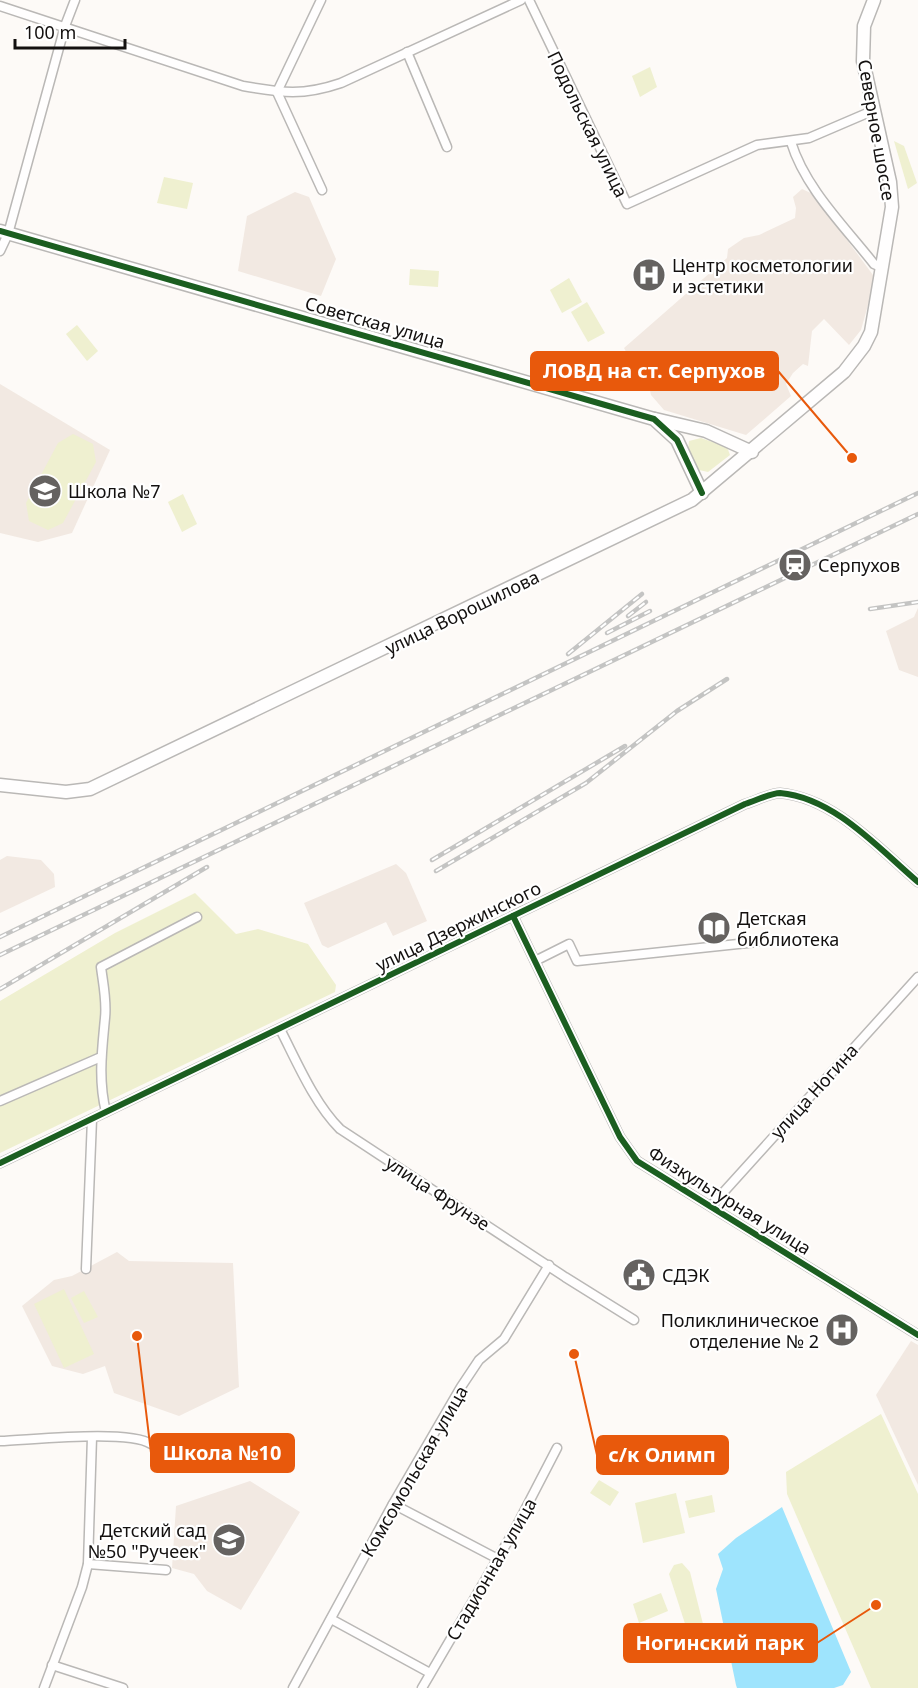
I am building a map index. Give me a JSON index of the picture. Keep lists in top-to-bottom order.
{
  "streets": {
    "main road": ["Северное шоссе", "Советская улица", "улица Ворошилова"],
    "street": [
      "Подольская улица",
      "улица Дзержинского",
      "улица Ногина",
      "улица Фрунзе",
      "Физкультурная улица",
      "Комсомольская улица",
      "Стадионная улица"
    ]
  },
  "crossings": [
    ["Подольская улица", "Северное шоссе"],
    ["Северное шоссе", "улица Ворошилова"],
    ["Советская улица", "улица Ворошилова"],
    ["улица Дзержинского", "улица Фрунзе"],
    ["улица Дзержинского", "Физкультурная улица"],
    ["улица Ногина", "Физкультурная улица"],
    ["улица Фрунзе", "Комсомольская улица"]
  ],
  "places": {
    "hospital": ["Центр косметологии и эстетики", "Поликлиническое отделение № 2"],
    "other": [
      "ЛОВД на ст. Серпухов",
      "Школа №10",
      "с/к Олимп",
      "Ногинский парк"
    ],
    "school or university": ["Школа №7", "Детский сад №50 \"Ручеек\""],
    "station": ["Серпухов"],
    "library": ["Детская библиотека"],
    "public building": ["СДЭК"]
  },
  "scale_bar": "100 m"
}
